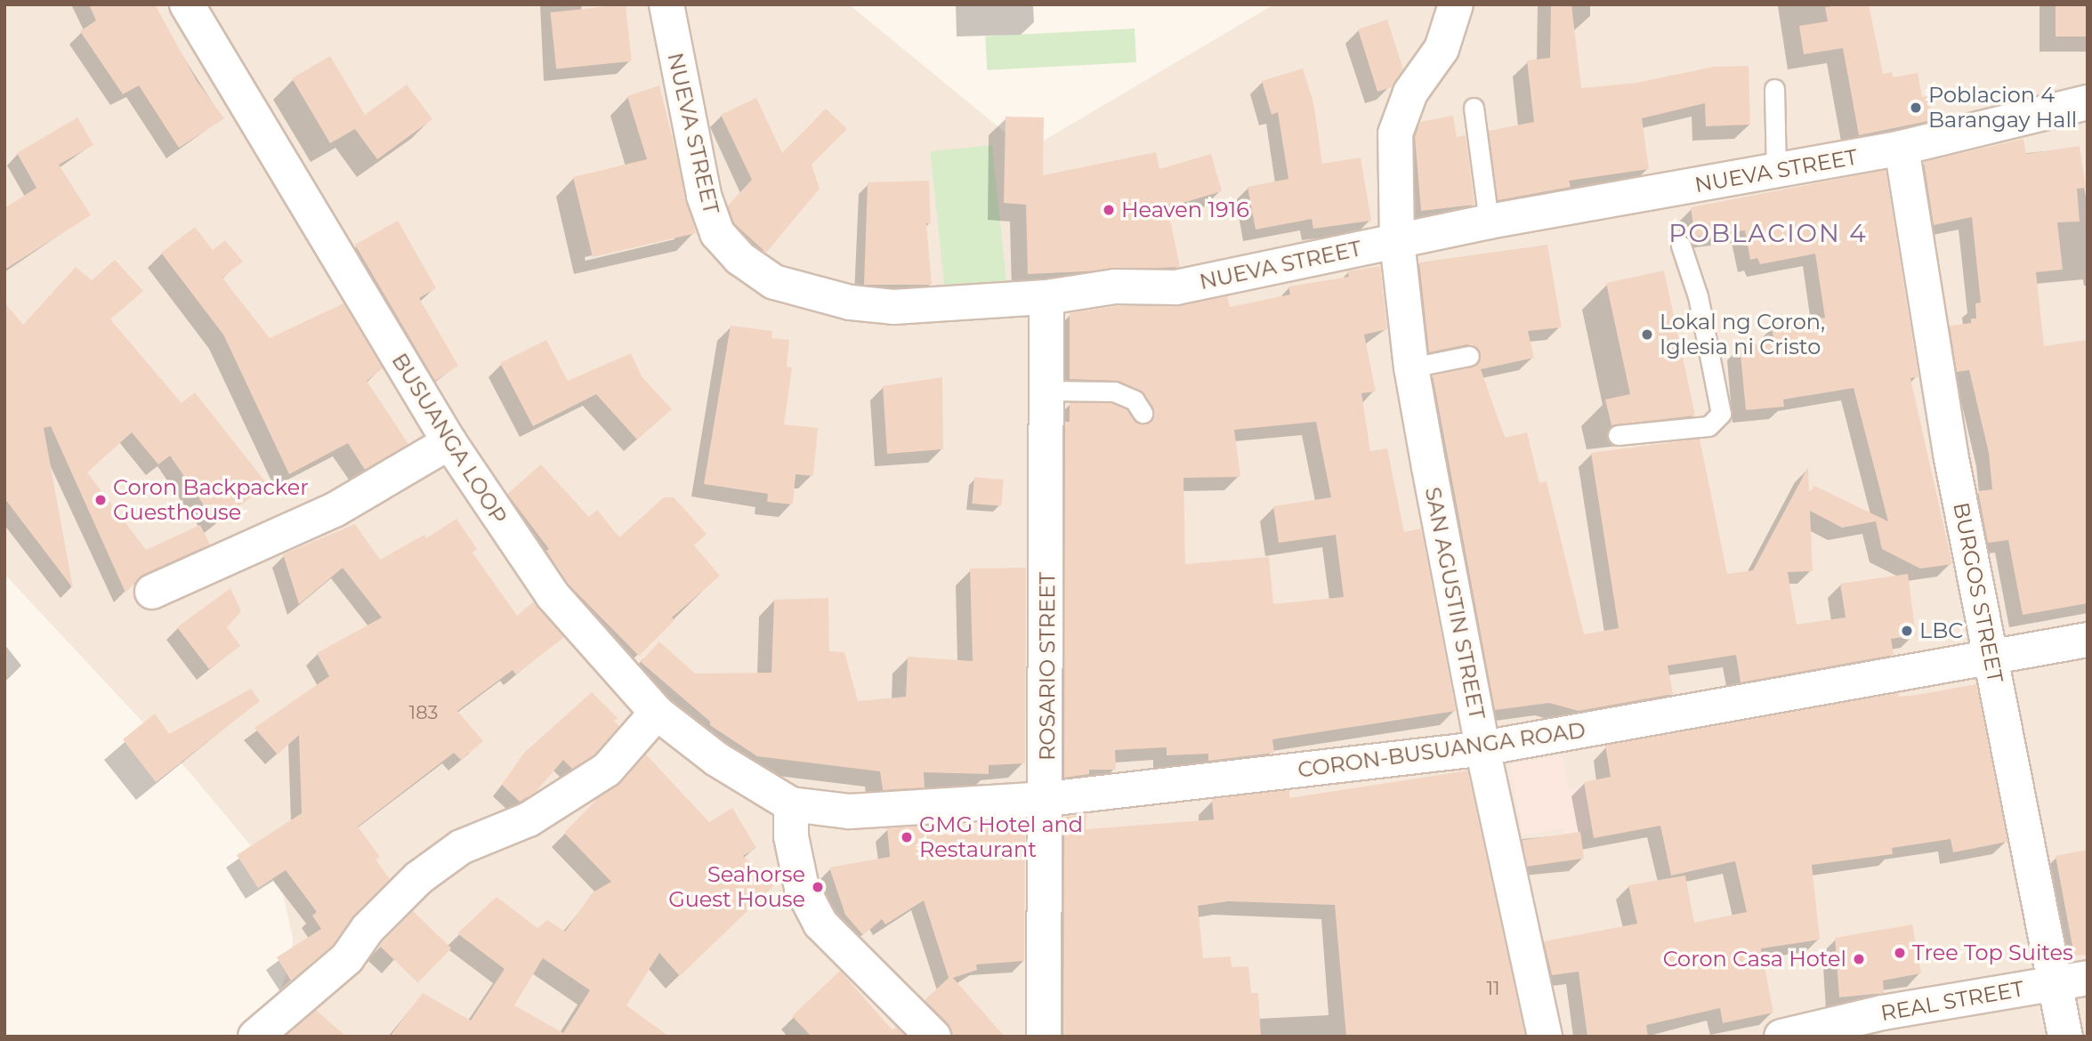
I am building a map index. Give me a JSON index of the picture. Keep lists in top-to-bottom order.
{
  "streets": {
    "street": [
      "NUEVA STREET",
      "BUSUANGA LOOP",
      "BURGOS STREET",
      "SAN AGUSTIN STREET",
      "ROSARIO STREET",
      "CORON-BUSUANGA ROAD",
      "REAL STREET"
    ]
  },
  "crossings": [
    ["NUEVA STREET", "BURGOS STREET"],
    ["NUEVA STREET", "SAN AGUSTIN STREET"],
    ["NUEVA STREET", "ROSARIO STREET"],
    ["BUSUANGA LOOP", "CORON-BUSUANGA ROAD"],
    ["BURGOS STREET", "CORON-BUSUANGA ROAD"],
    ["BURGOS STREET", "REAL STREET"],
    ["SAN AGUSTIN STREET", "CORON-BUSUANGA ROAD"],
    ["ROSARIO STREET", "CORON-BUSUANGA ROAD"]
  ],
  "districts": ["POBLACION 4"],
  "places": [
    "Poblacion 4 Barangay Hall",
    "Heaven 1916",
    "Lokal ng Coron, Iglesia ni Cristo",
    "Coron Backpacker Guesthouse",
    "LBC",
    "GMG Hotel and Restaurant",
    "Seahorse Guest House",
    "Tree Top Suites",
    "Coron Casa Hotel"
  ],
  "house_numbers": ["183", "11"]
}
